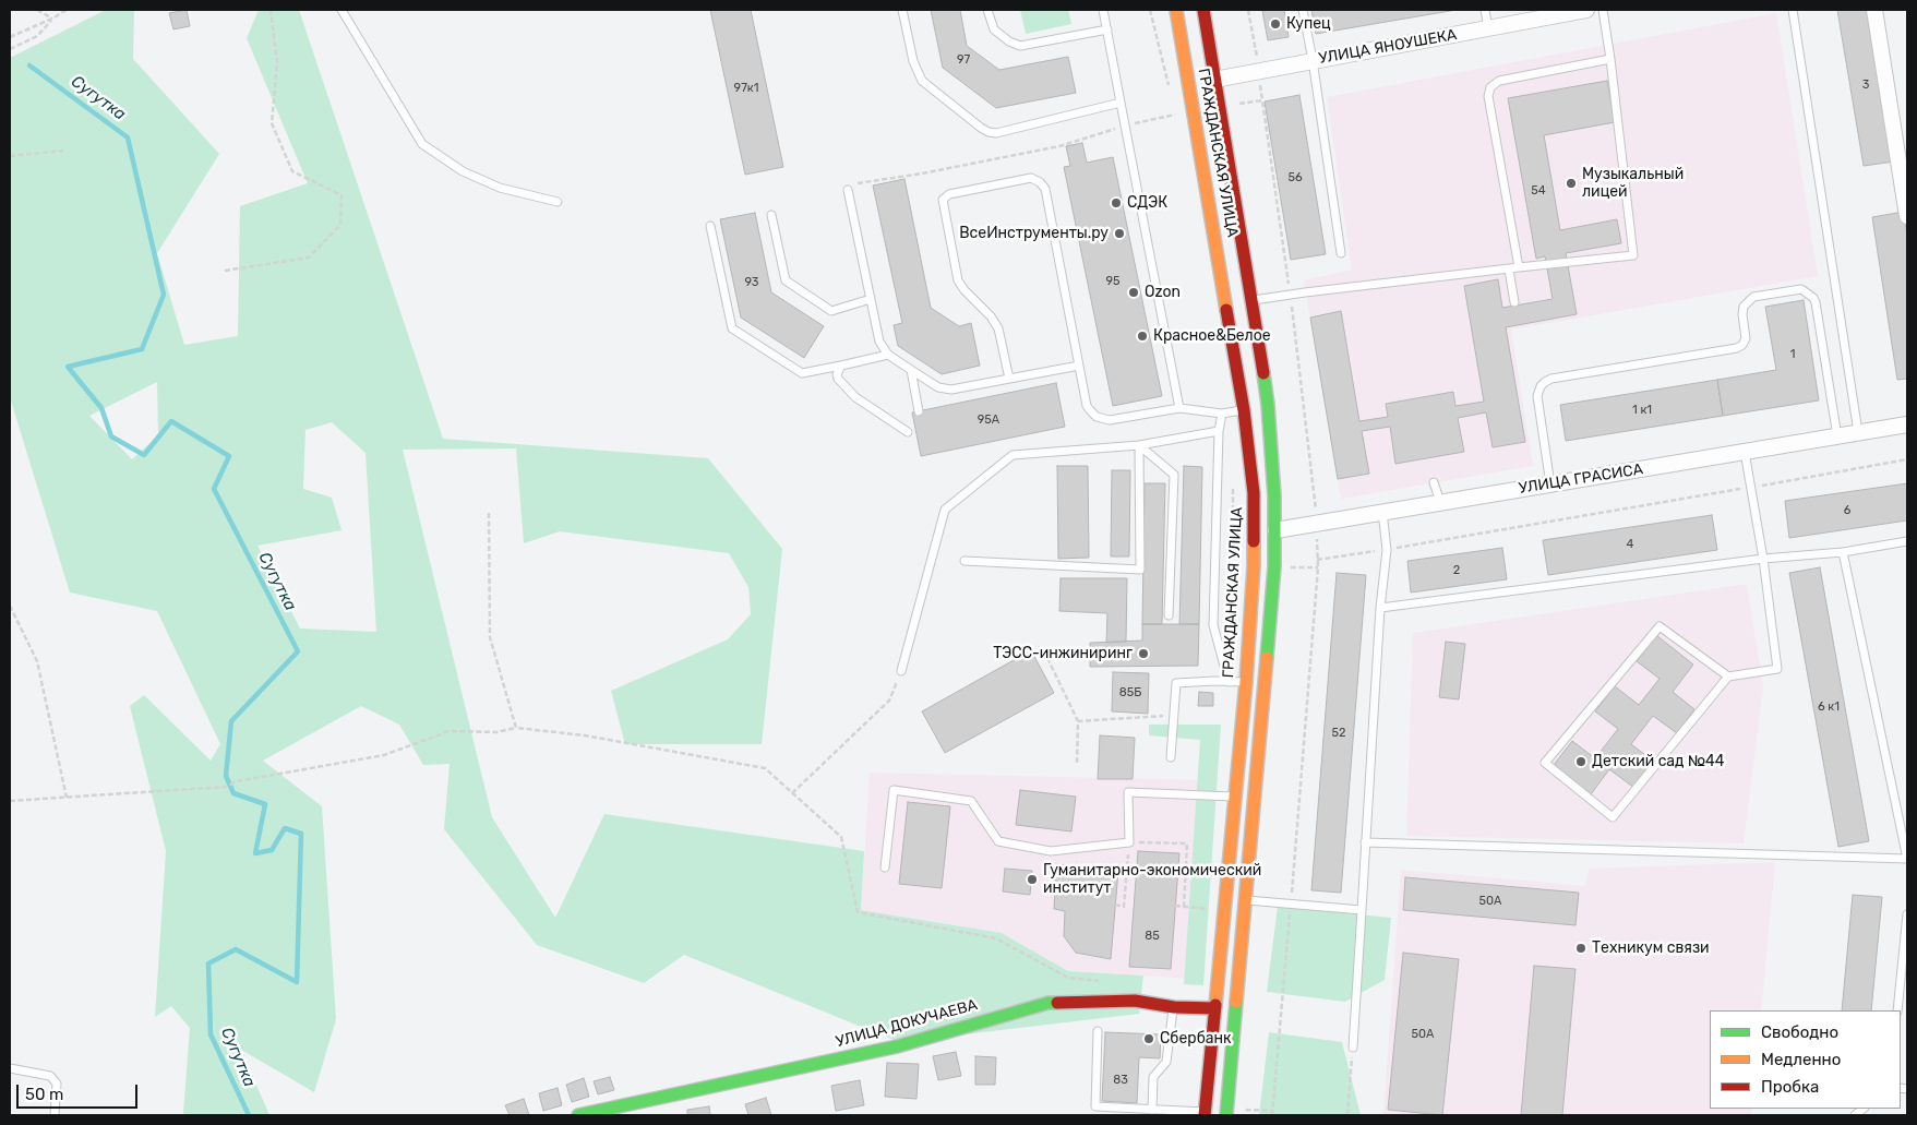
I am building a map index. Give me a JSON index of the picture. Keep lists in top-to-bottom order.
{
  "streets": {
    "main road": ["ГРАЖДАНСКАЯ УЛИЦА", "УЛИЦА ГРАСИСА", "УЛИЦА ДОКУЧАЕВА"],
    "street": ["УЛИЦА ЯНОУШЕКА"]
  },
  "crossings": [
    ["УЛИЦА ЯНОУШЕКА", "ГРАЖДАНСКАЯ УЛИЦА"],
    ["ГРАЖДАНСКАЯ УЛИЦА", "УЛИЦА ГРАСИСА"],
    ["ГРАЖДАНСКАЯ УЛИЦА", "УЛИЦА ДОКУЧАЕВА"]
  ],
  "water": ["Сугутка"],
  "places": [
    "Купец",
    "Музыкальный лицей",
    "СДЭК",
    "ВсеИнструменты.ру",
    "Ozon",
    "Красное&Белое",
    "ТЭСС-инжиниринг",
    "Детский сад №44",
    "Гуманитарно-экономический институт",
    "Техникум связи",
    "Сбербанк"
  ],
  "house_numbers": [
    "97",
    "3",
    "97к1",
    "56",
    "54",
    "95",
    "93",
    "1",
    "1 к1",
    "95А",
    "6",
    "4",
    "2",
    "85Б",
    "6 к1",
    "52",
    "50А",
    "85",
    "50А",
    "83"
  ],
  "legend": ["Свободно", "Медленно", "Пробка"],
  "scale_bar": "50 m"
}
